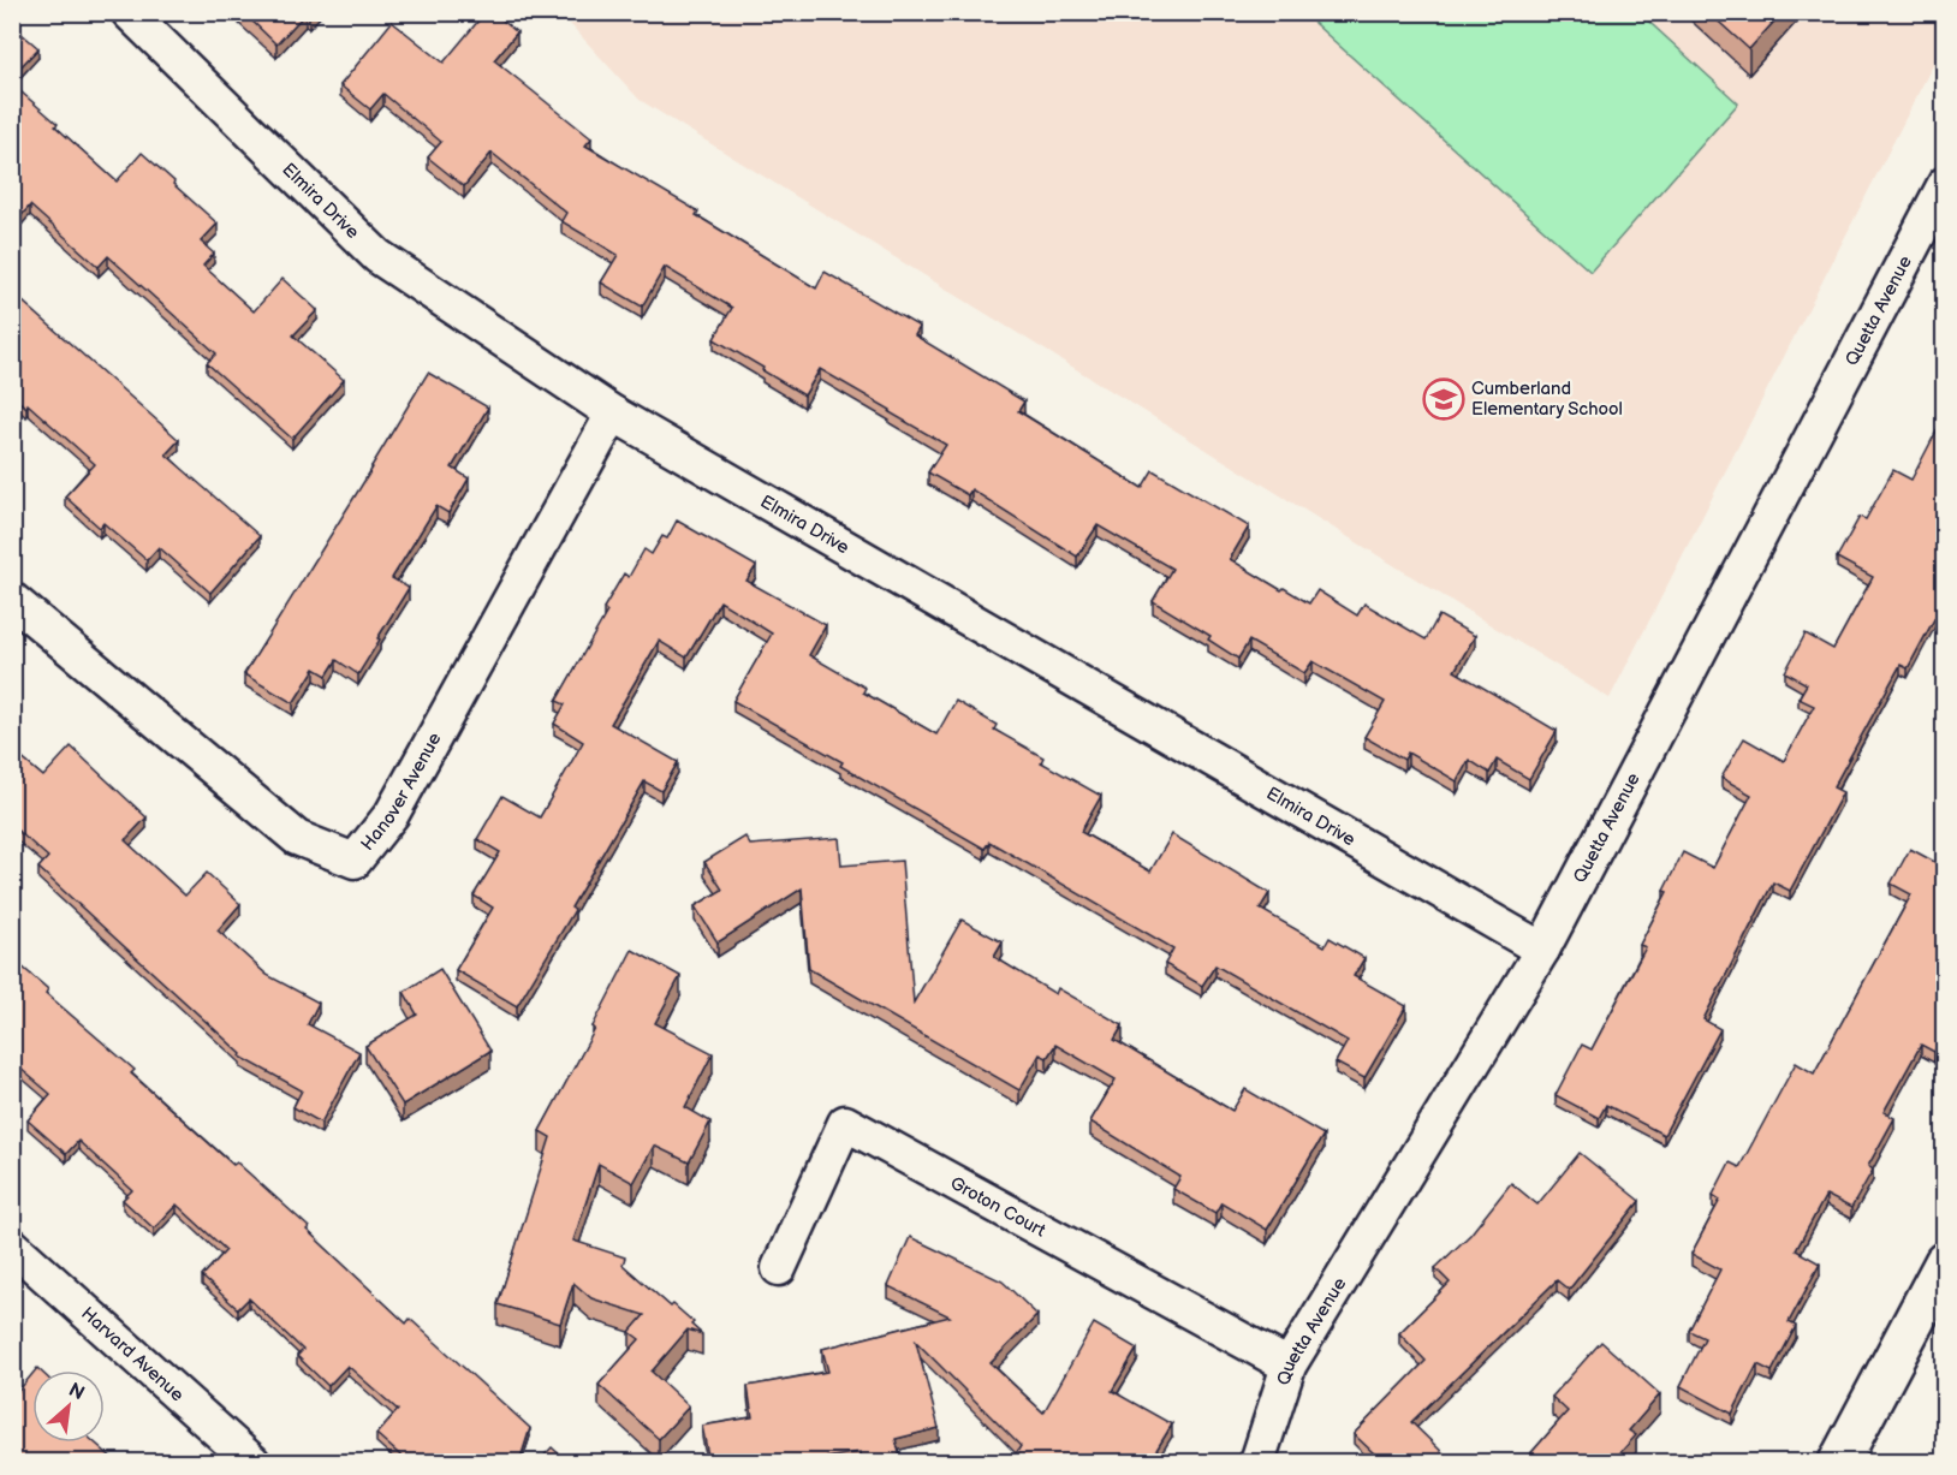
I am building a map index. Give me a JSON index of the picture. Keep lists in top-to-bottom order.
{
  "streets": {
    "street": [
      "Elmira Drive",
      "Quetta Avenue",
      "Hanover Avenue",
      "Groton Court",
      "Harvard Avenue"
    ]
  },
  "crossings": [
    ["Elmira Drive", "Quetta Avenue"],
    ["Elmira Drive", "Hanover Avenue"],
    ["Quetta Avenue", "Groton Court"]
  ],
  "places": {
    "school or university": ["Cumberland Elementary School"]
  },
  "north": "top right"
}
